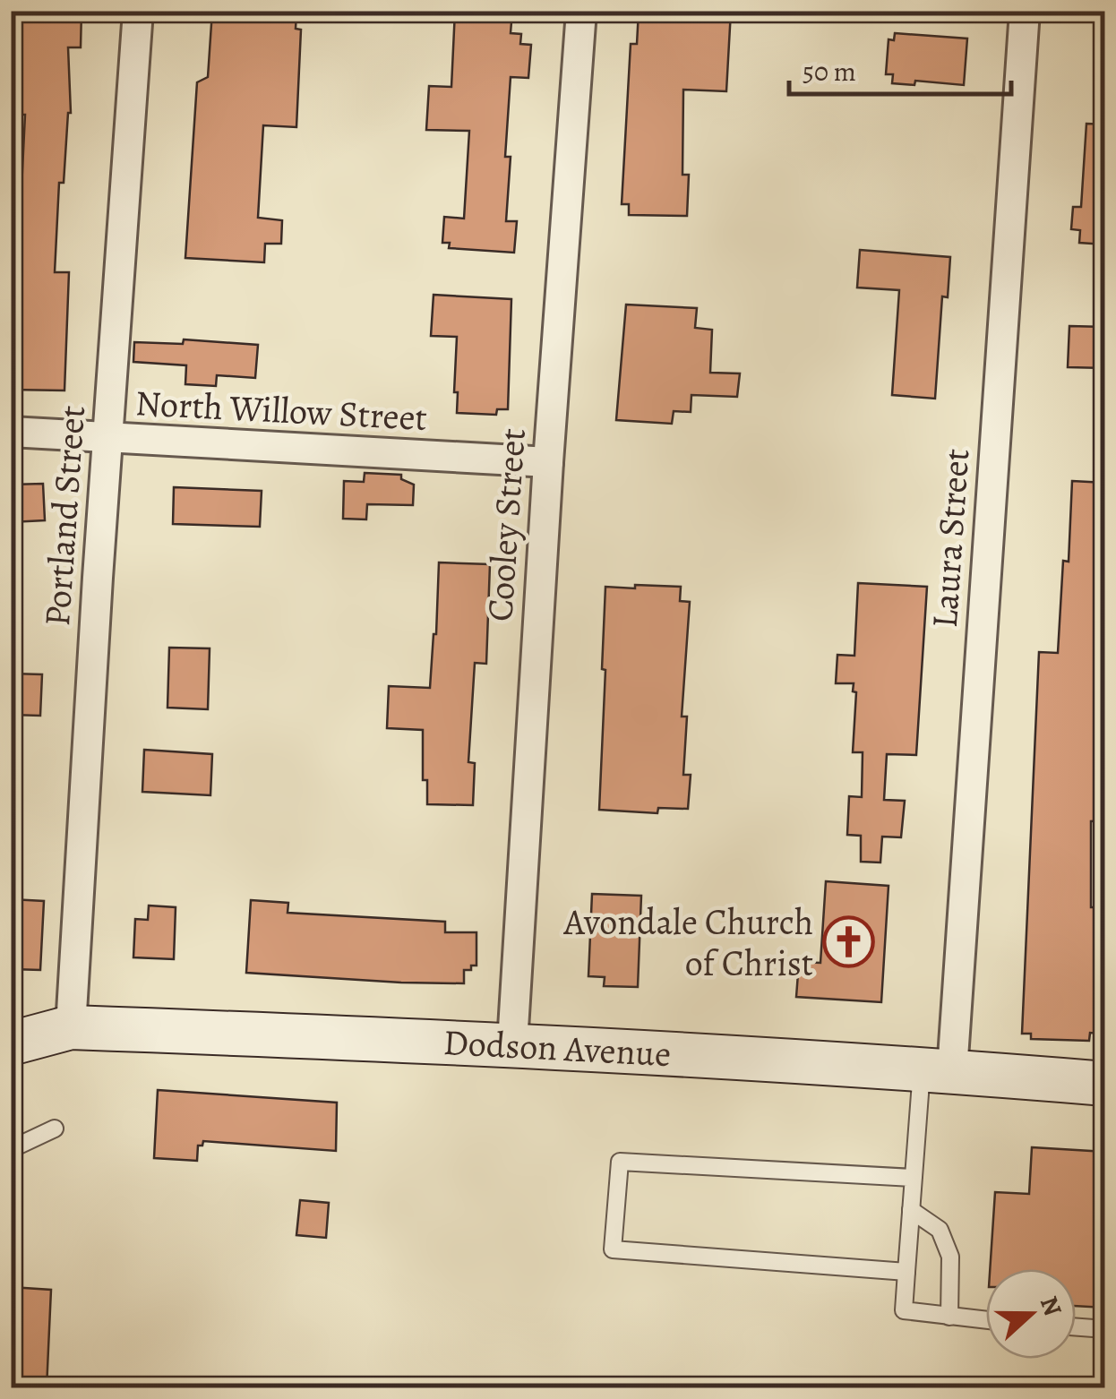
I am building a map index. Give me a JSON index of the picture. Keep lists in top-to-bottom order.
{
  "streets": {
    "main road": ["Dodson Avenue"],
    "street": [
      "North Willow Street",
      "Portland Street",
      "Cooley Street",
      "Laura Street"
    ]
  },
  "crossings": [
    ["North Willow Street", "Portland Street"],
    ["North Willow Street", "Cooley Street"],
    ["Portland Street", "Dodson Avenue"],
    ["Cooley Street", "Dodson Avenue"],
    ["Laura Street", "Dodson Avenue"]
  ],
  "places": {
    "church": ["Avondale Church of Christ"]
  },
  "scale_bar": "50 m",
  "north": "right"
}
